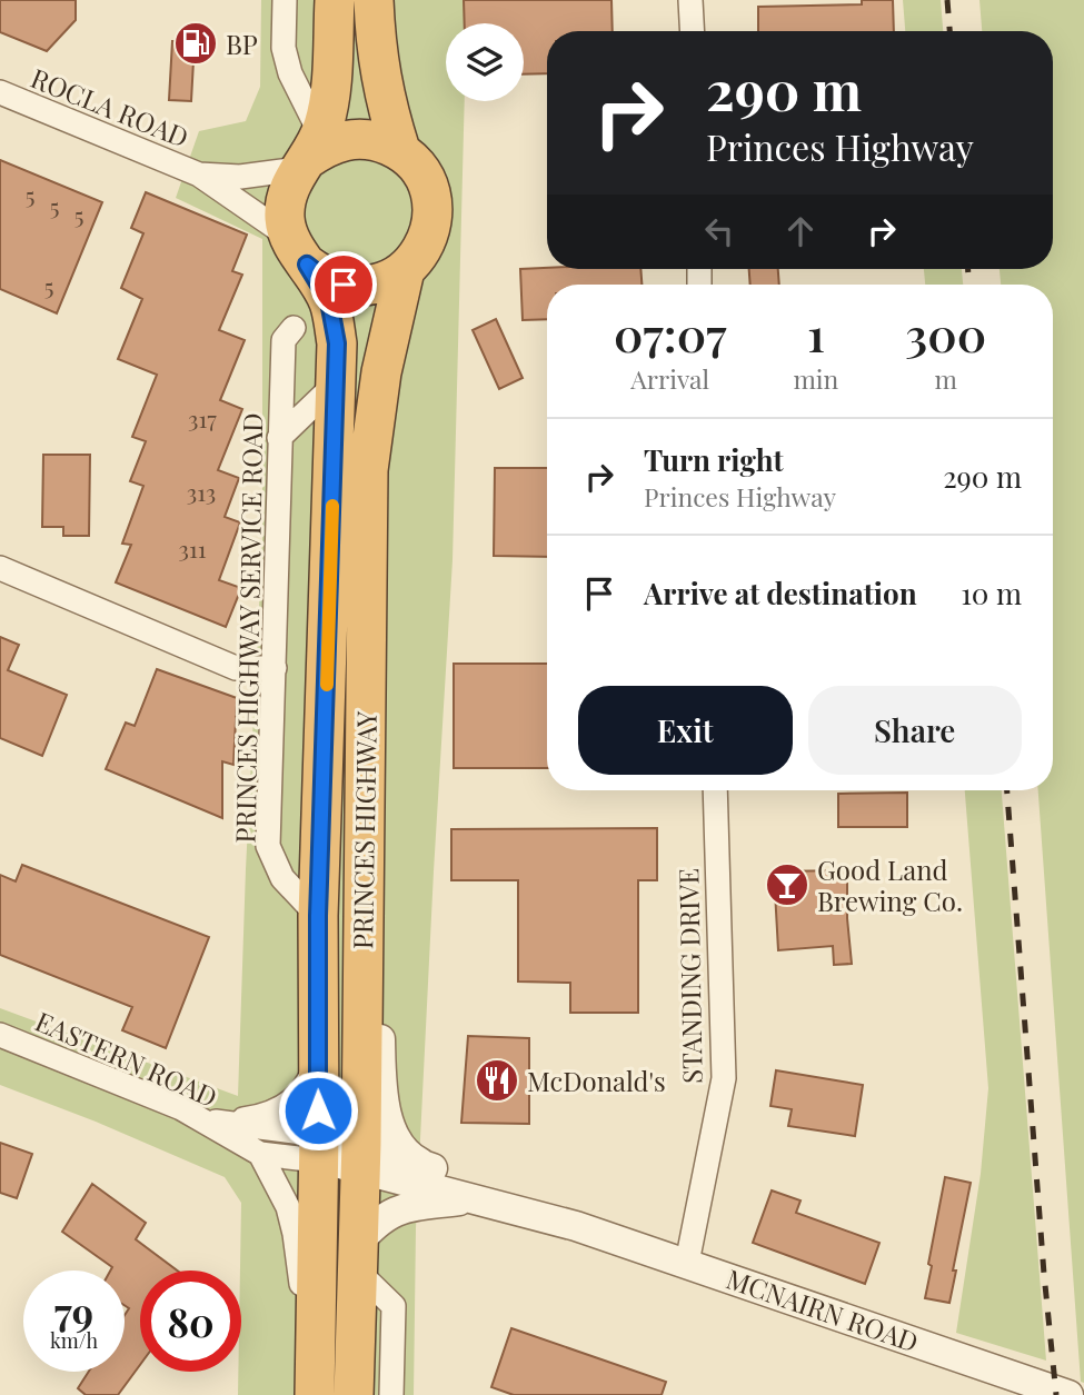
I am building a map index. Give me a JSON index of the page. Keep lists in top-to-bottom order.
{
  "streets": {
    "highway": ["PRINCES HIGHWAY"],
    "street": [
      "ROCLA ROAD",
      "PRINCES HIGHWAY SERVICE ROAD",
      "STANDING DRIVE",
      "EASTERN ROAD",
      "MCNAIRN ROAD"
    ]
  },
  "crossings": [
    ["ROCLA ROAD", "PRINCES HIGHWAY"],
    ["PRINCES HIGHWAY SERVICE ROAD", "PRINCES HIGHWAY"],
    ["PRINCES HIGHWAY", "EASTERN ROAD"],
    ["PRINCES HIGHWAY", "MCNAIRN ROAD"],
    ["STANDING DRIVE", "MCNAIRN ROAD"],
    ["EASTERN ROAD", "MCNAIRN ROAD"]
  ],
  "places": {
    "fuel station": ["BP"],
    "bar": ["Good Land Brewing Co."],
    "restaurant": ["McDonald's"]
  },
  "house_numbers": [
    "5",
    "5",
    "5",
    "5",
    "317",
    "313",
    "311"
  ],
  "page": {
    "turn": ["290 m", "Princes Highway"],
    "eta": [
      "07:07",
      "Arrival",
      "1",
      "min",
      "300",
      "m"
    ],
    "list": [
      {
        "name": "Turn right",
        "note": "Princes Highway",
        "value": "290 m"
      },
      {
        "name": "Arrive at destination",
        "value": "10 m"
      }
    ],
    "buttons": ["Exit", "Share"],
    "speed": "79 km/h",
    "limit": "80"
  }
}
